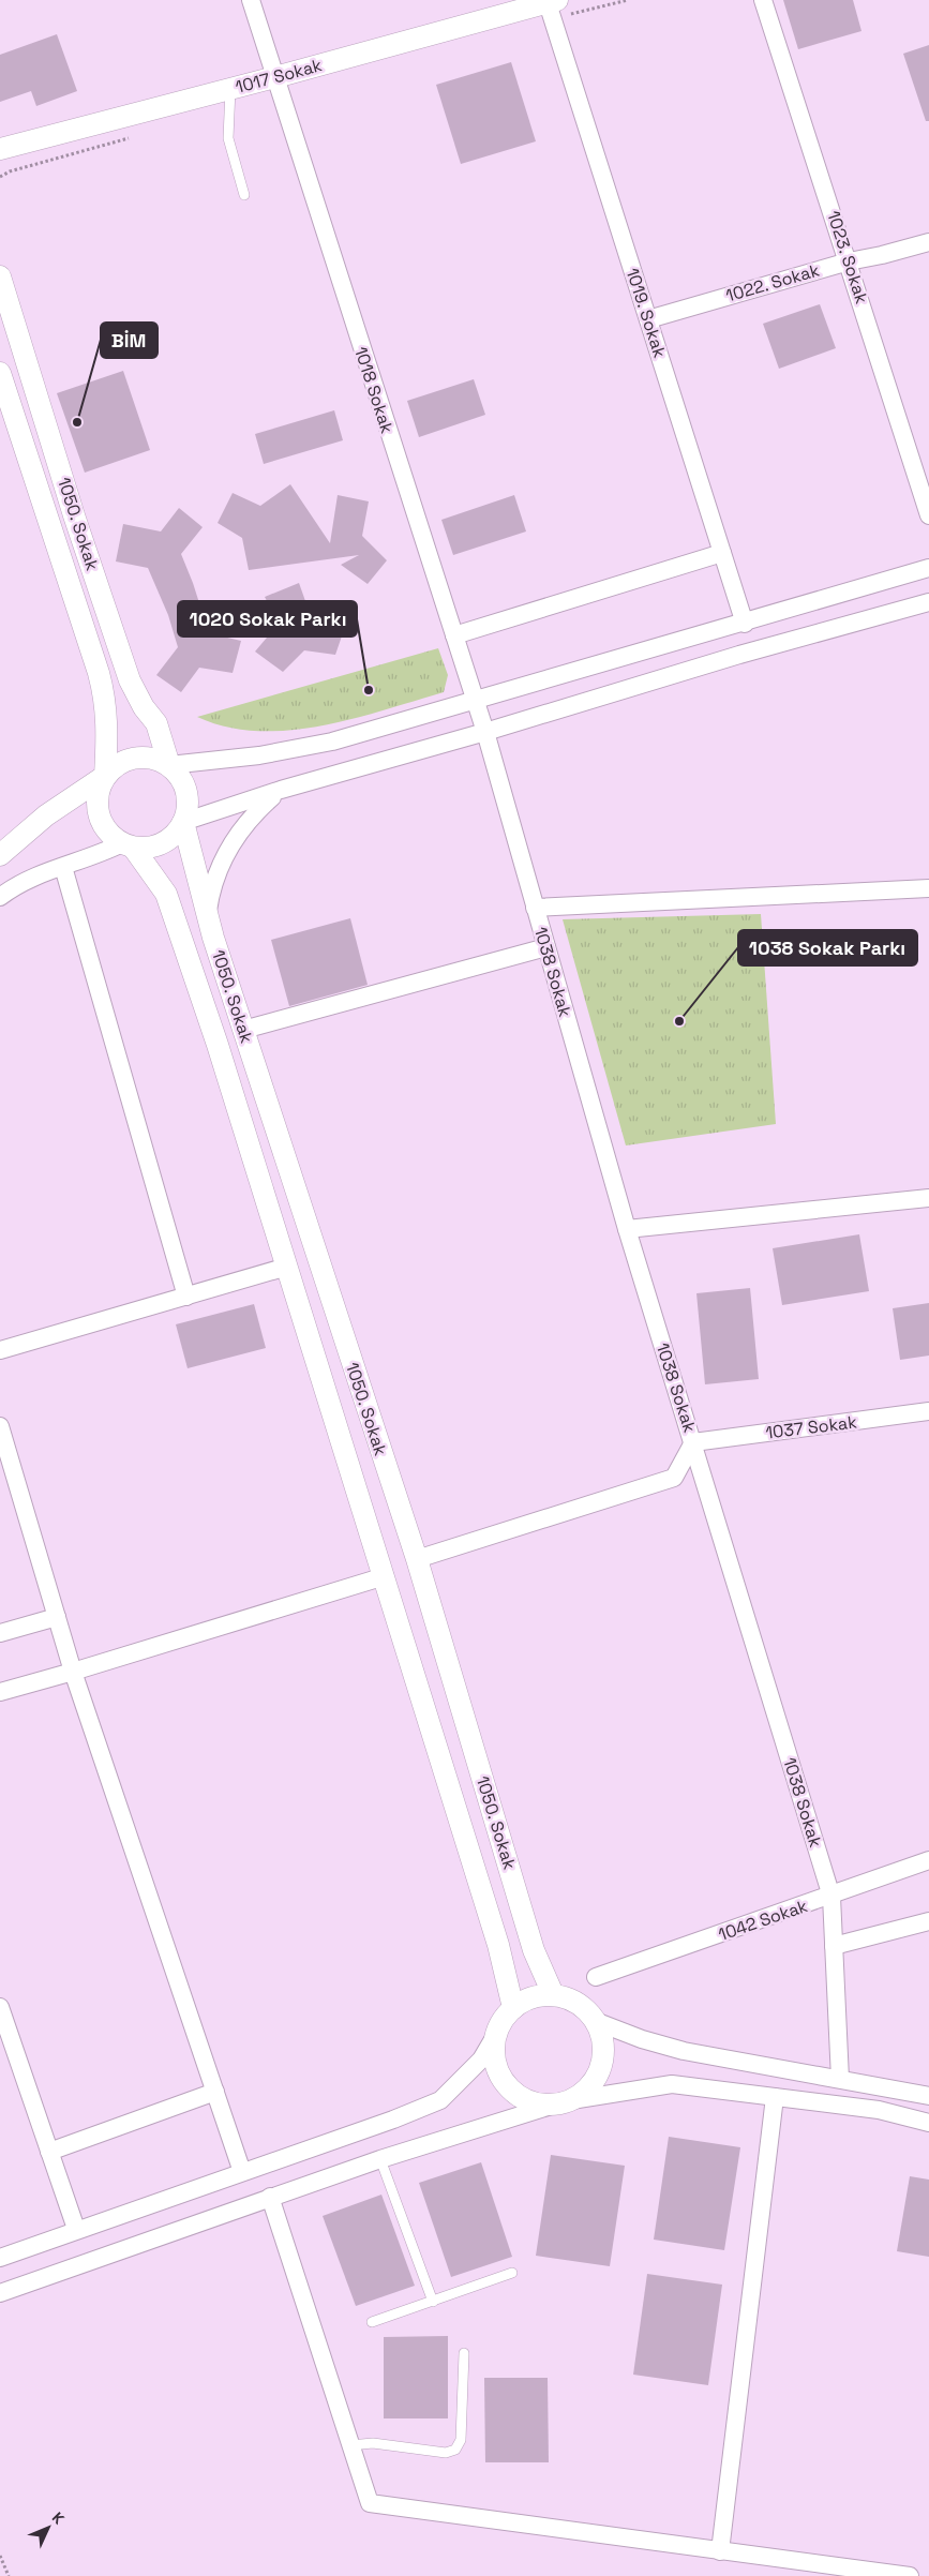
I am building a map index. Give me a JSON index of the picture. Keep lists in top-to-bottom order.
{
  "streets": {
    "street": [
      "1017 Sokak",
      "1023. Sokak",
      "1022. Sokak",
      "1019. Sokak",
      "1018 Sokak",
      "1050. Sokak",
      "1038 Sokak",
      "1037 Sokak",
      "1042 Sokak"
    ]
  },
  "crossings": [
    ["1017 Sokak", "1019. Sokak"],
    ["1017 Sokak", "1018 Sokak"],
    ["1023. Sokak", "1022. Sokak"],
    ["1022. Sokak", "1019. Sokak"],
    ["1018 Sokak", "1038 Sokak"],
    ["1038 Sokak", "1037 Sokak"],
    ["1038 Sokak", "1042 Sokak"]
  ],
  "places": ["BİM", "1020 Sokak Parkı", "1038 Sokak Parkı"],
  "north": "top right"
}
